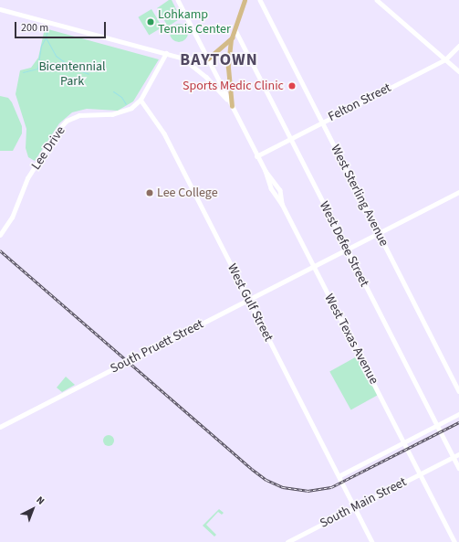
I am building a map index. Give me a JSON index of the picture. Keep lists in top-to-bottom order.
{
  "streets": {
    "main road": [
      "Felton Street",
      "Lee Drive",
      "West Sterling Avenue",
      "West Defee Street",
      "West Gulf Street",
      "West Texas Avenue",
      "South Pruett Street",
      "South Main Street"
    ]
  },
  "crossings": [
    ["Felton Street", "West Sterling Avenue"],
    ["Felton Street", "West Defee Street"],
    ["Felton Street", "West Texas Avenue"],
    ["Lee Drive", "West Gulf Street"],
    ["West Sterling Avenue", "South Pruett Street"],
    ["West Defee Street", "South Pruett Street"],
    ["West Defee Street", "South Main Street"],
    ["West Gulf Street", "South Pruett Street"],
    ["West Gulf Street", "South Main Street"],
    ["West Texas Avenue", "South Pruett Street"],
    ["West Texas Avenue", "South Main Street"]
  ],
  "districts": ["BAYTOWN"],
  "parks": ["Bicentennial Park"],
  "places": ["Lohkamp Tennis Center", "Sports Medic Clinic", "Lee College"],
  "scale_bar": "200 m",
  "north": "top right"
}
